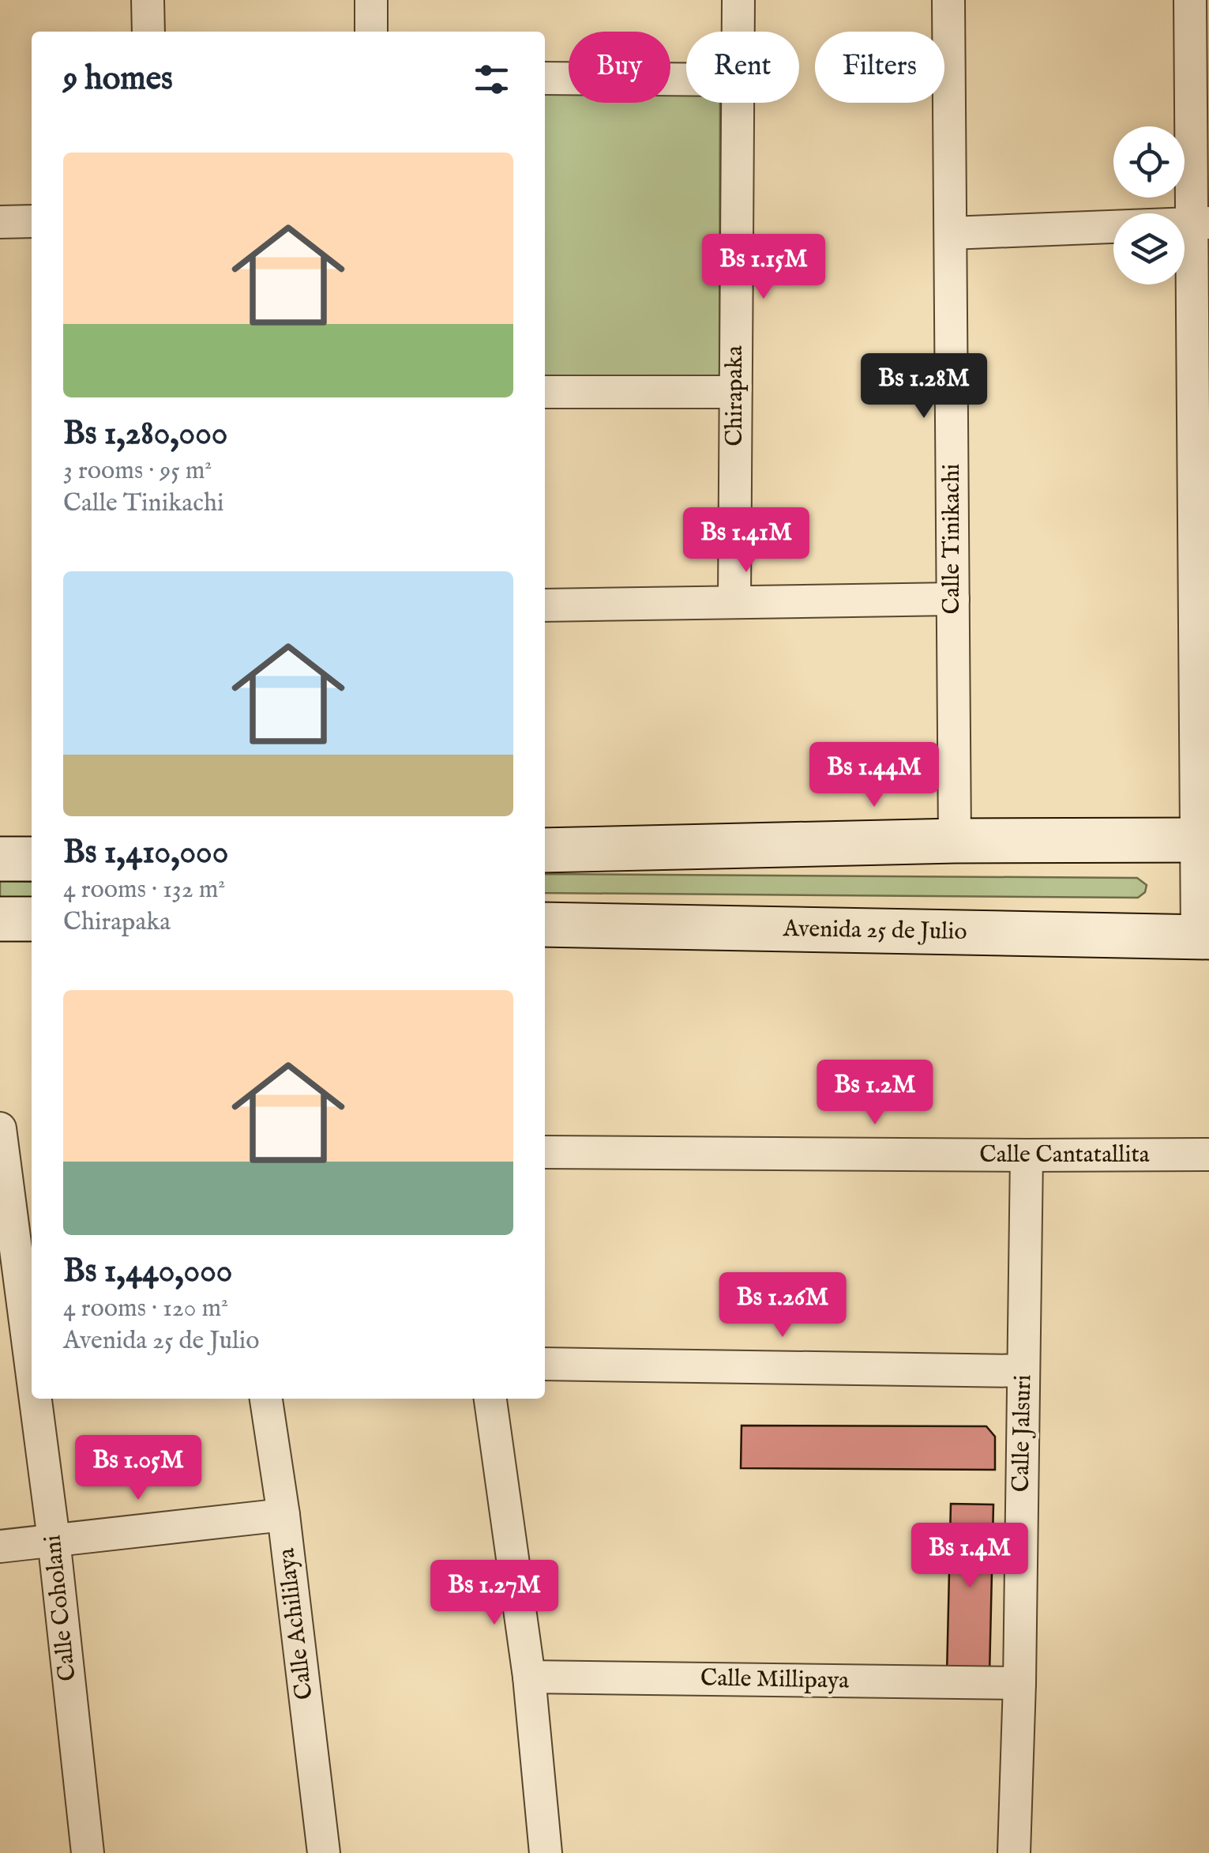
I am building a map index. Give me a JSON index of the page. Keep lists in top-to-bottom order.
{
  "streets": {
    "main road": ["Avenida 25 de Julio"],
    "street": [
      "Chirapaka",
      "Calle Tinikachi",
      "Calle Cantatallita",
      "Calle Jalsuri",
      "Calle Coholani",
      "Calle Achililaya",
      "Calle Millipaya"
    ]
  },
  "crossings": [
    ["Calle Cantatallita", "Calle Jalsuri"],
    ["Calle Jalsuri", "Calle Millipaya"]
  ],
  "page": {
    "chip": ["Buy", "Rent", "Filters"],
    "heading": "9 homes",
    "list": [
      {
        "name": "Bs 1,280,000",
        "note": "3 rooms · 95 m² · Calle Tinikachi"
      },
      {
        "name": "Bs 1,410,000",
        "note": "4 rooms · 132 m² · Chirapaka"
      },
      {
        "name": "Bs 1,440,000",
        "note": "4 rooms · 120 m² · Avenida 25 de Julio"
      }
    ],
    "price": [
      "Bs 1.15M",
      "Bs 1.28M",
      "Bs 1.41M",
      "Bs 1.44M",
      "Bs 1.2M",
      "Bs 1.26M",
      "Bs 1.05M",
      "Bs 1.4M",
      "Bs 1.27M"
    ]
  }
}
